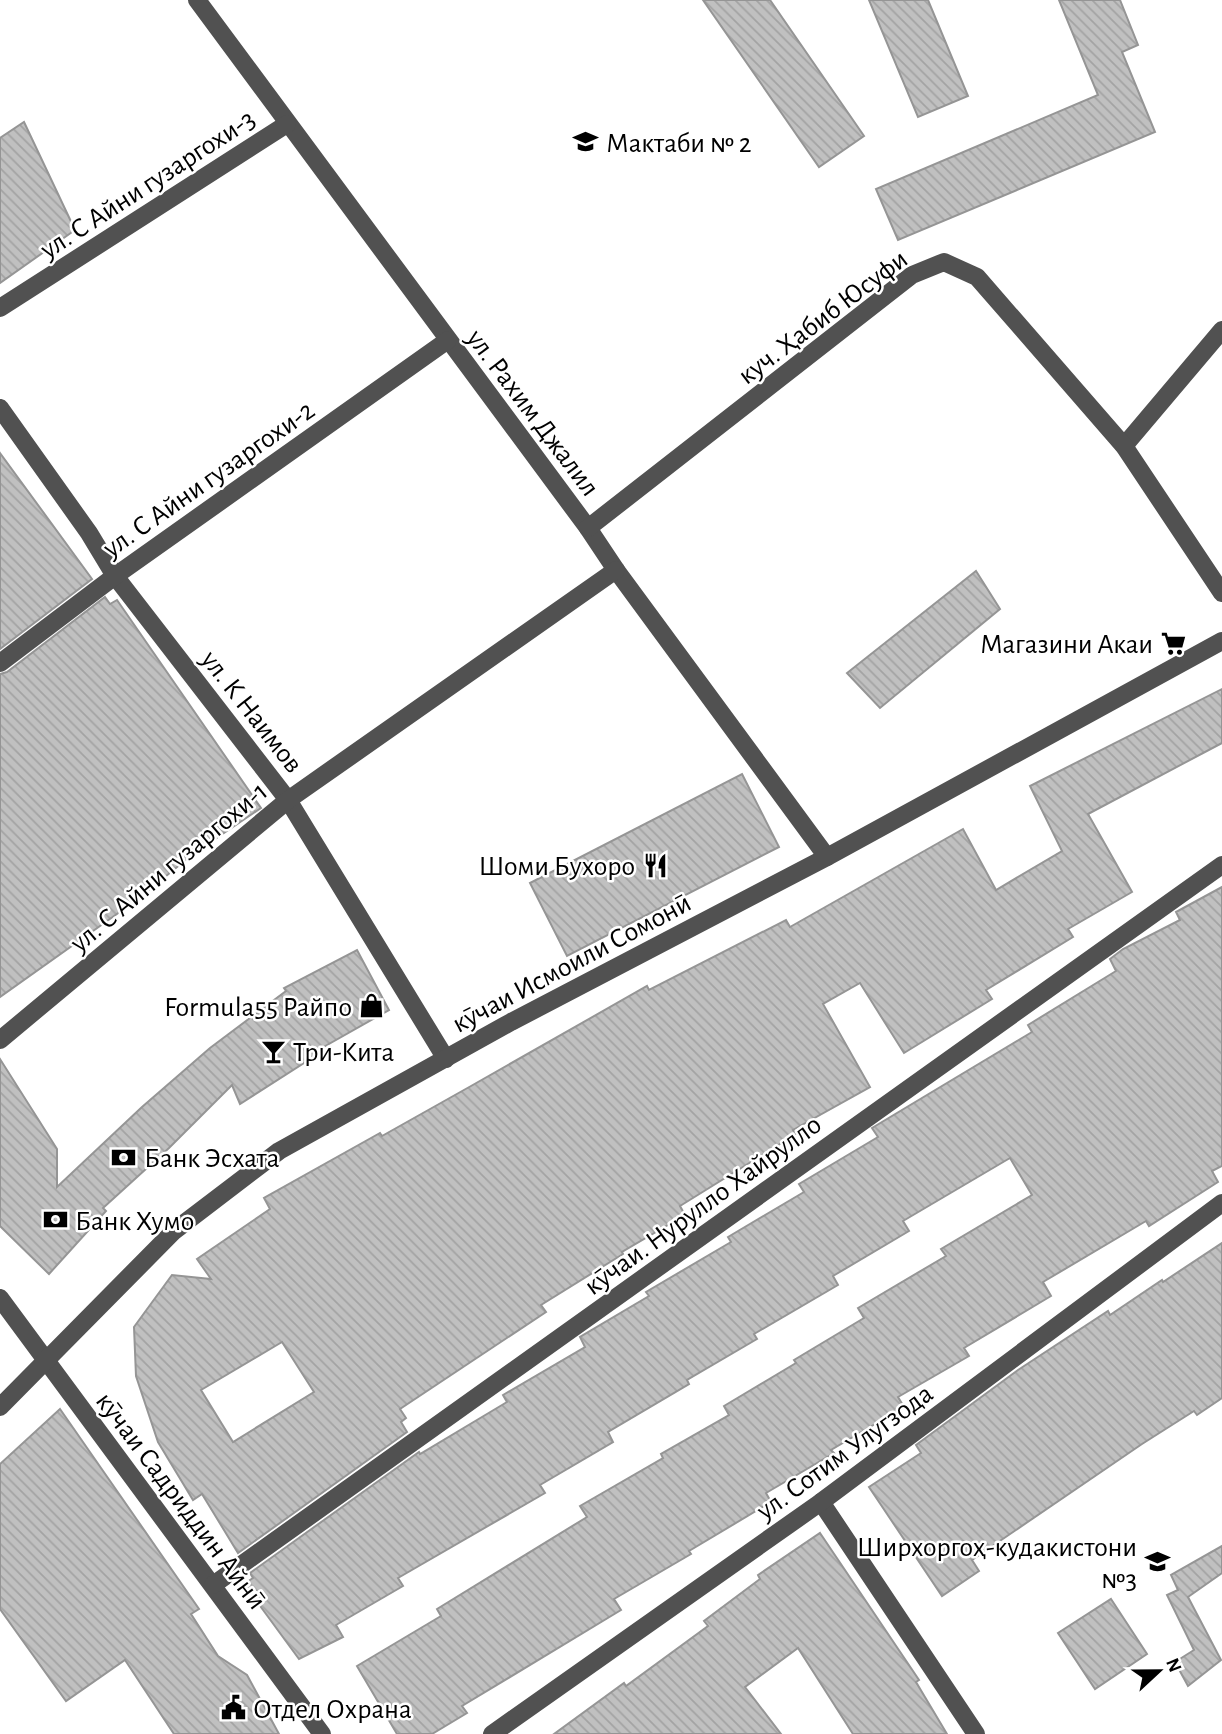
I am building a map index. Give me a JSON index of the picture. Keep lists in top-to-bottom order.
{
  "streets": {
    "street": [
      "ул. С Айни гузаргохи-3",
      "куч. Ҳабиб Юсуфи",
      "ул. Рахим Джалил",
      "ул. С Айни гузаргохи-2",
      "ул. К Наимов",
      "ул. С Айни гузаргохи-1",
      "кӯчаи Исмоили Сомонӣ",
      "кӯчаи. Нурулло Хайрулло",
      "ул. Сотим Улугзода",
      "кӯчаи Садриддин Айнӣ"
    ]
  },
  "crossings": [
    ["ул. С Айни гузаргохи-3", "ул. Рахим Джалил"],
    ["куч. Ҳабиб Юсуфи", "ул. Рахим Джалил"],
    ["ул. Рахим Джалил", "ул. С Айни гузаргохи-2"],
    ["ул. Рахим Джалил", "ул. С Айни гузаргохи-1"],
    ["ул. Рахим Джалил", "кӯчаи Исмоили Сомонӣ"],
    ["ул. С Айни гузаргохи-2", "ул. К Наимов"],
    ["ул. К Наимов", "ул. С Айни гузаргохи-1"],
    ["ул. К Наимов", "кӯчаи Исмоили Сомонӣ"],
    ["кӯчаи Исмоили Сомонӣ", "кӯчаи Садриддин Айнӣ"],
    ["кӯчаи. Нурулло Хайрулло", "кӯчаи Садриддин Айнӣ"]
  ],
  "places": {
    "school or university": ["Мактаби № 2", "Ширхоргоҳ-кудакистони №3"],
    "supermarket": ["Магазини Акаи"],
    "restaurant": ["Шоми Бухоро"],
    "shop": ["Formula55 Райпо"],
    "bar": ["Три-Кита"],
    "bank": ["Банк Эсхата", "Банк Хумо"],
    "public building": ["Отдел Охрана"]
  },
  "north": "right"
}
